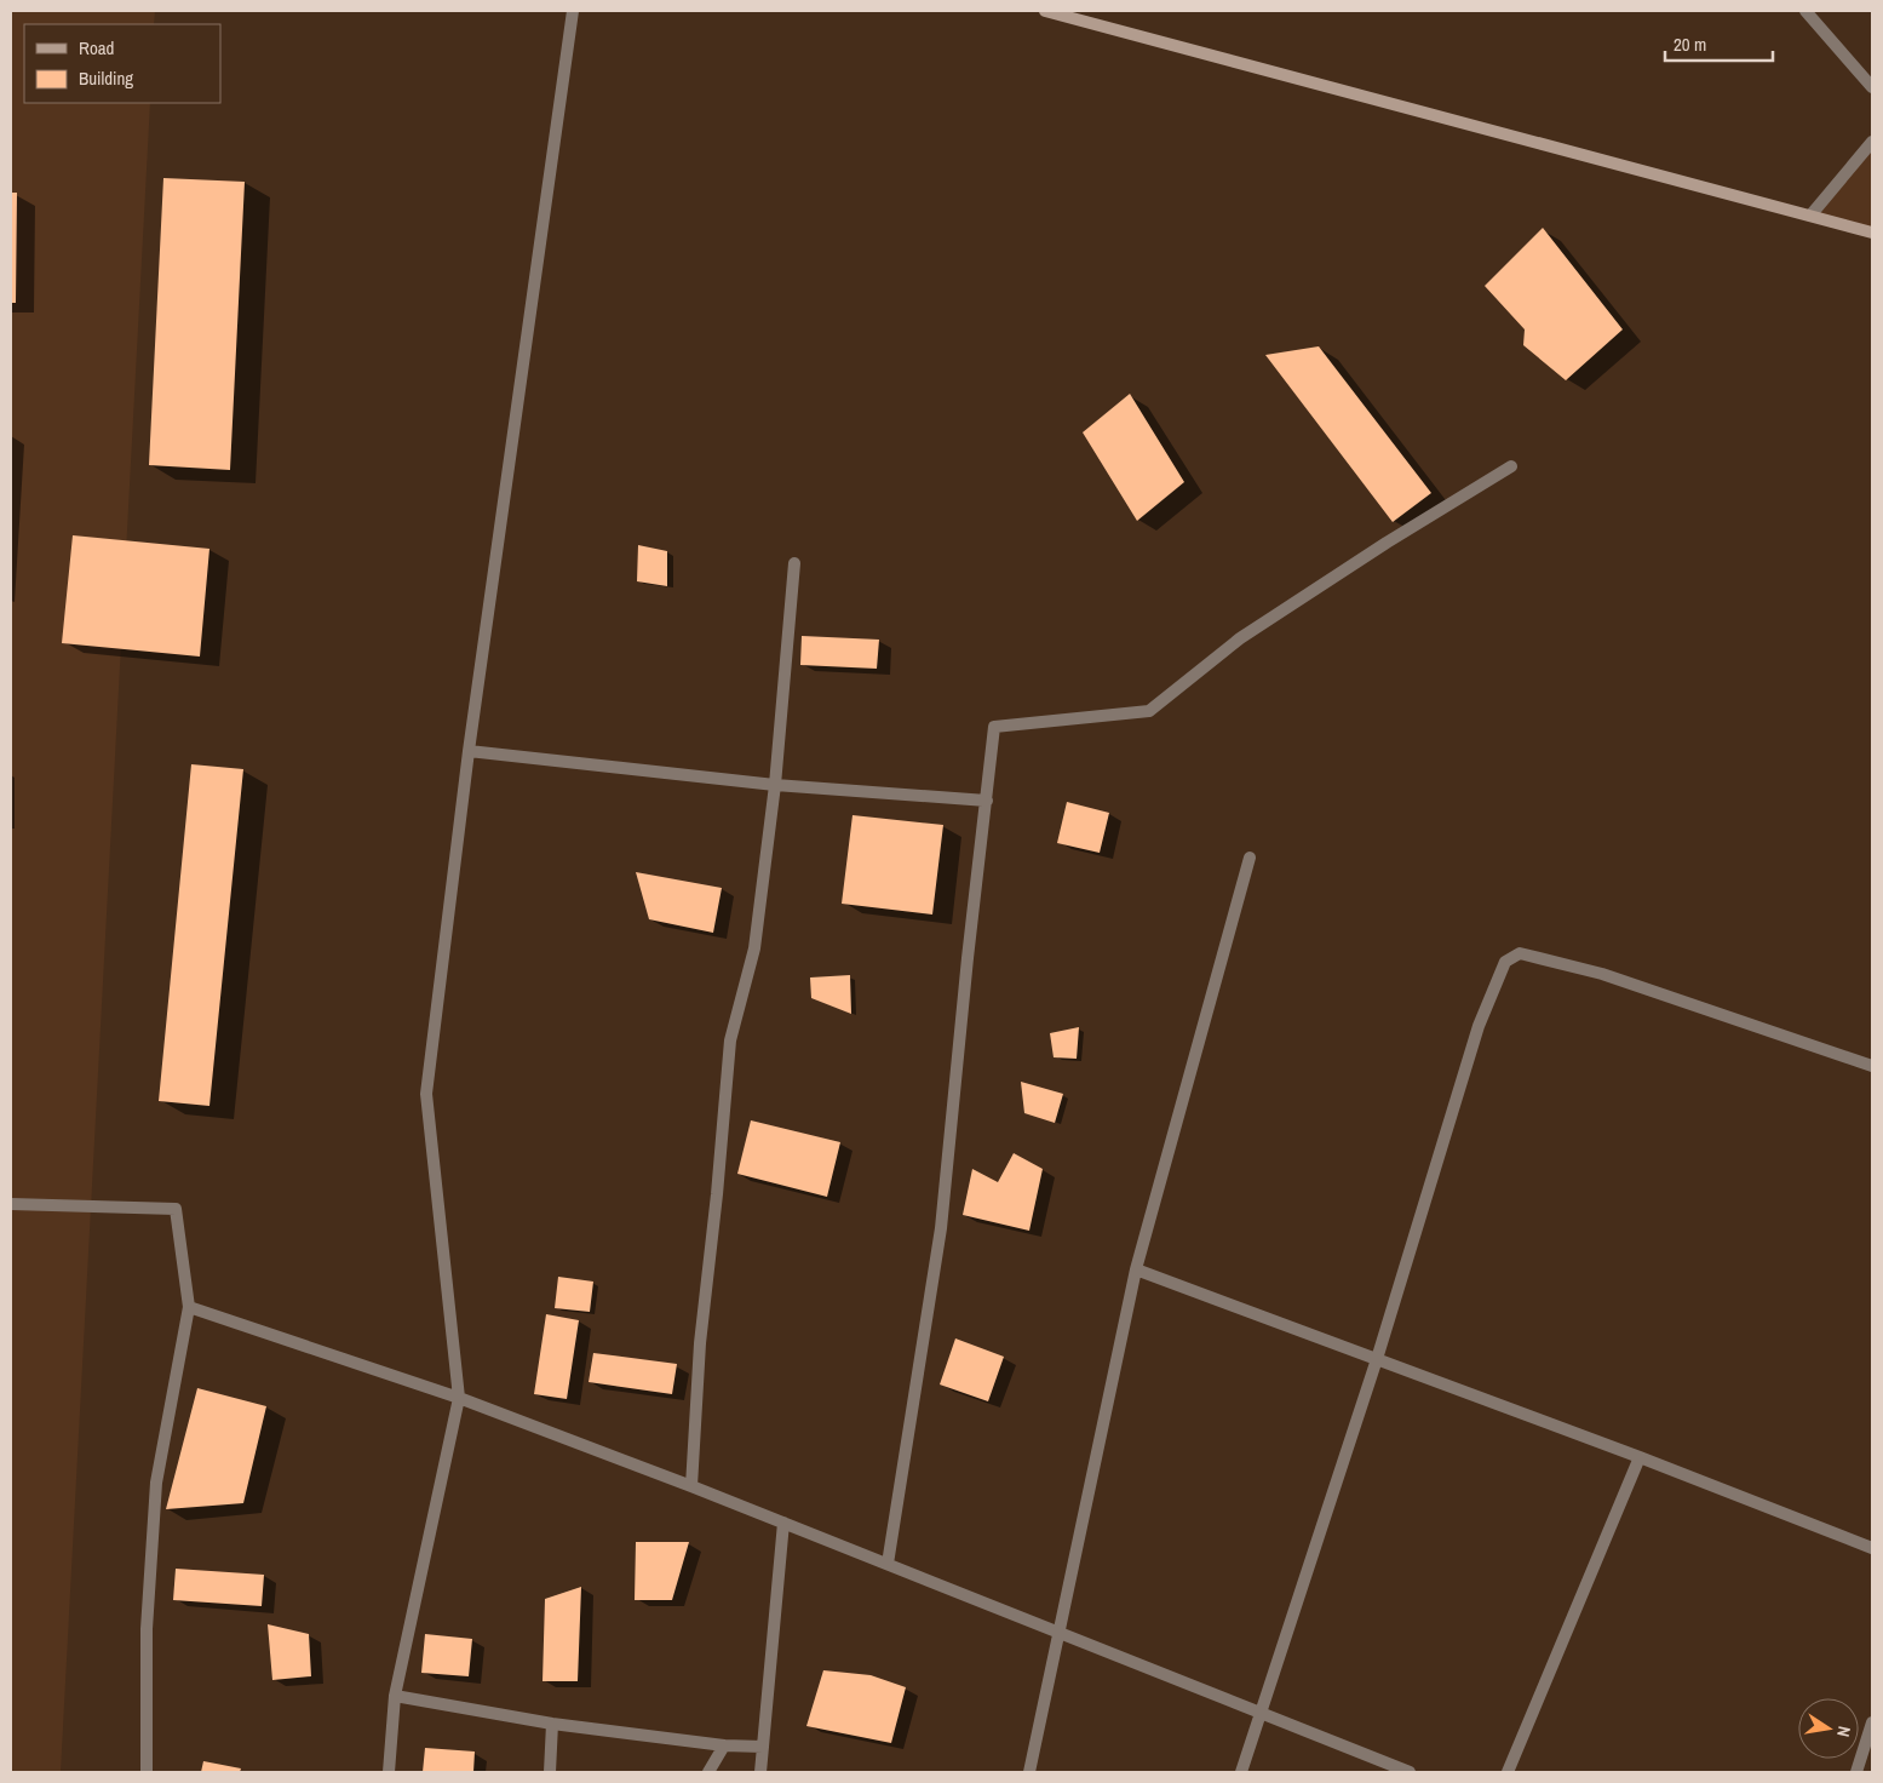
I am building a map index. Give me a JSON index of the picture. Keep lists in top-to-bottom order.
{
  "legend": ["Road", "Building"],
  "scale_bar": "20 m",
  "north": "right"
}
